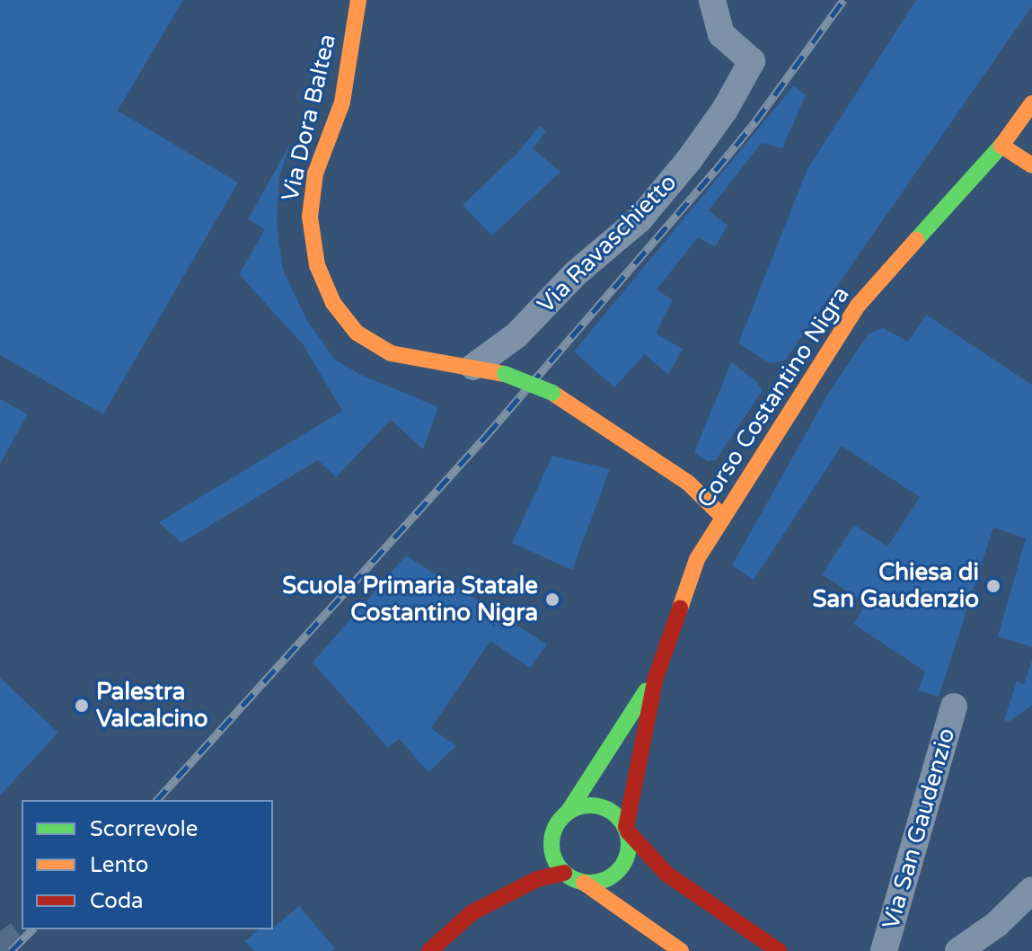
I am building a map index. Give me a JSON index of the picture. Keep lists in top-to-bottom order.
{
  "streets": {
    "main road": ["Via Dora Baltea", "Corso Costantino Nigra"],
    "street": ["Via Ravaschietto", "Via San Gaudenzio"]
  },
  "crossings": [
    ["Via Dora Baltea", "Via Ravaschietto"],
    ["Via Dora Baltea", "Corso Costantino Nigra"]
  ],
  "places": ["Chiesa di San Gaudenzio", "Scuola Primaria Statale Costantino Nigra", "Palestra Valcalcino"],
  "legend": ["Scorrevole", "Lento", "Coda"]
}
